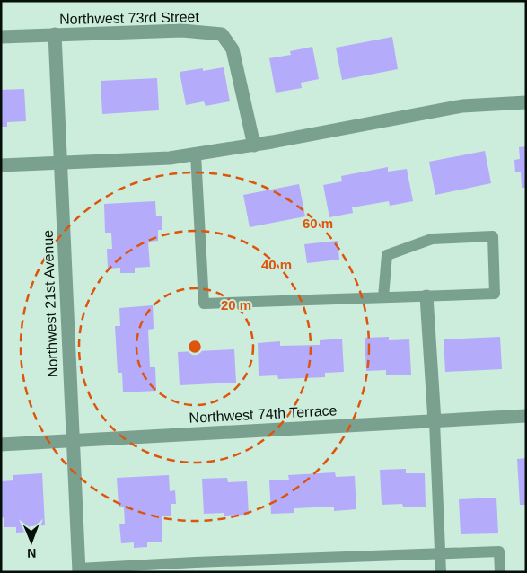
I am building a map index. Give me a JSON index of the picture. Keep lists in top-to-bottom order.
{
  "streets": {
    "street": ["Northwest 73rd Street", "Northwest 21st Avenue", "Northwest 74th Terrace"]
  },
  "crossings": [
    ["Northwest 73rd Street", "Northwest 21st Avenue"],
    ["Northwest 21st Avenue", "Northwest 74th Terrace"]
  ],
  "north": "bottom",
  "rings": ["60 m", "40 m", "20 m"]
}
